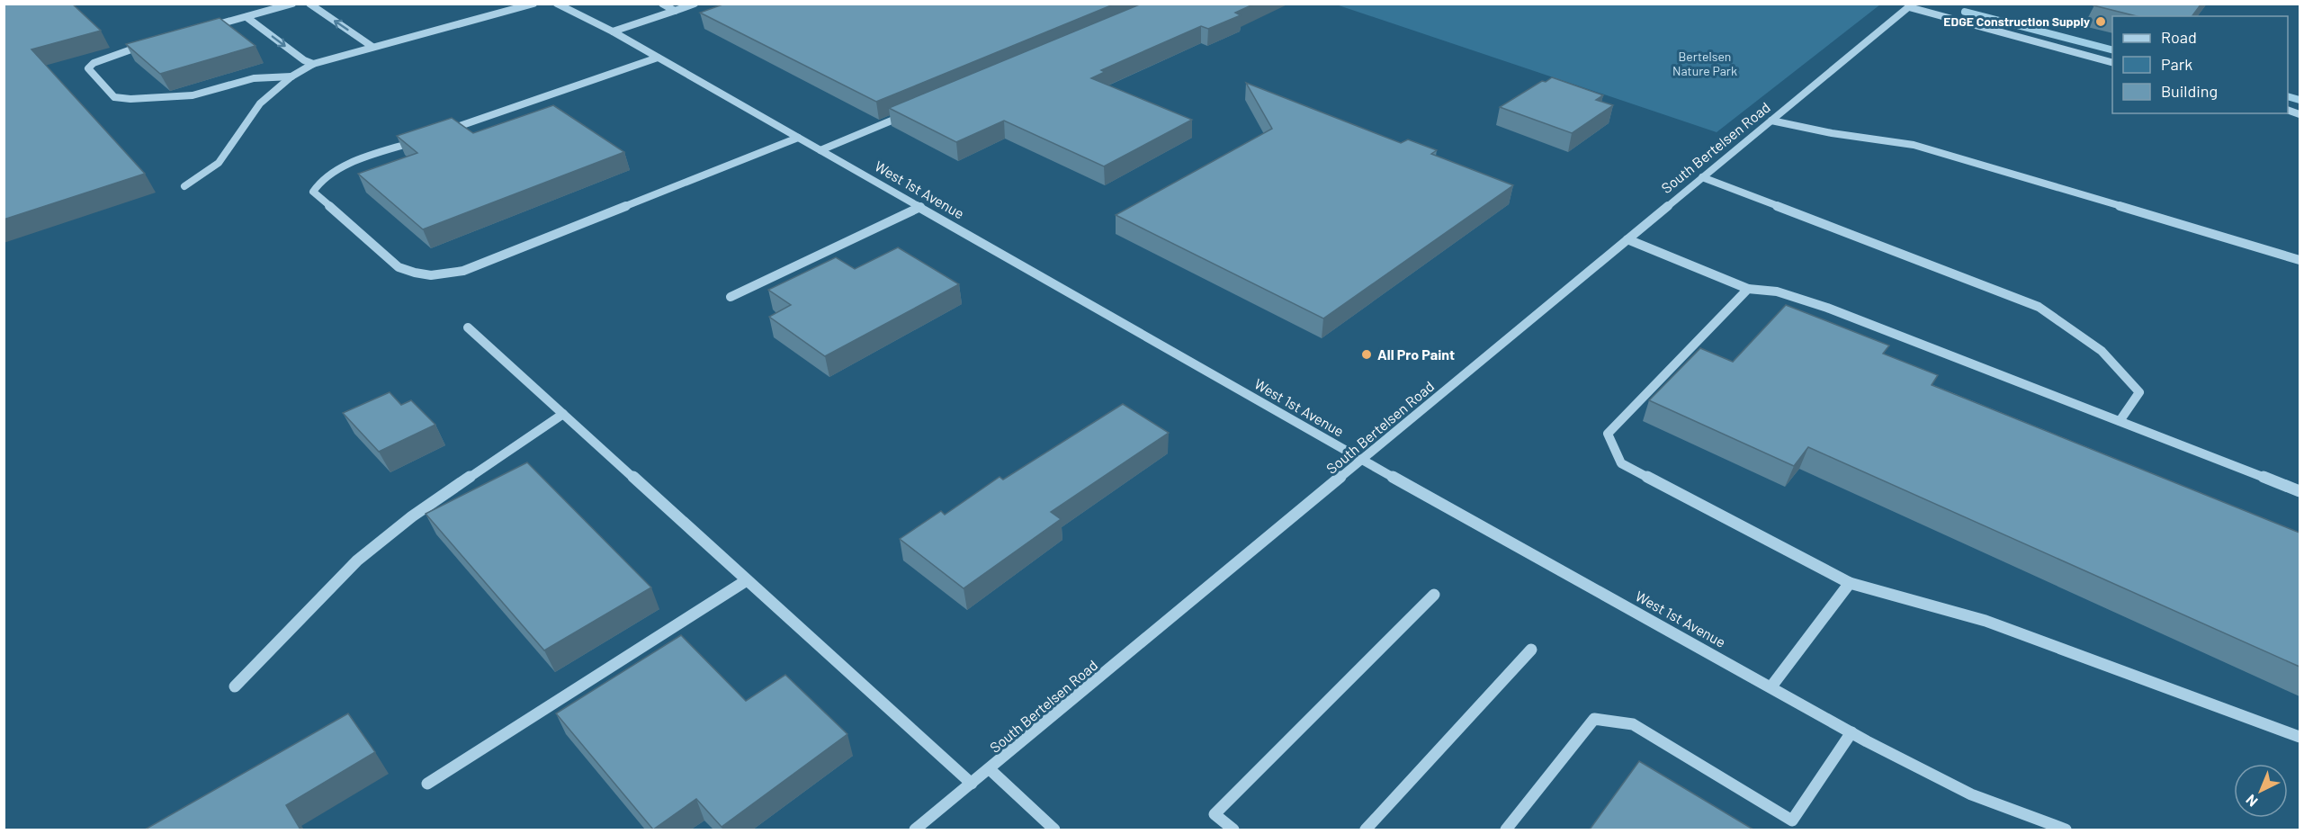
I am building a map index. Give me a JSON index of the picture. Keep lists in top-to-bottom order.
{
  "streets": {
    "street": ["South Bertelsen Road", "West 1st Avenue"]
  },
  "crossings": [
    ["South Bertelsen Road", "West 1st Avenue"]
  ],
  "parks": ["Bertelsen Nature Park"],
  "places": ["EDGE Construction Supply", "All Pro Paint"],
  "legend": ["Road", "Park", "Building"],
  "north": "bottom left"
}
